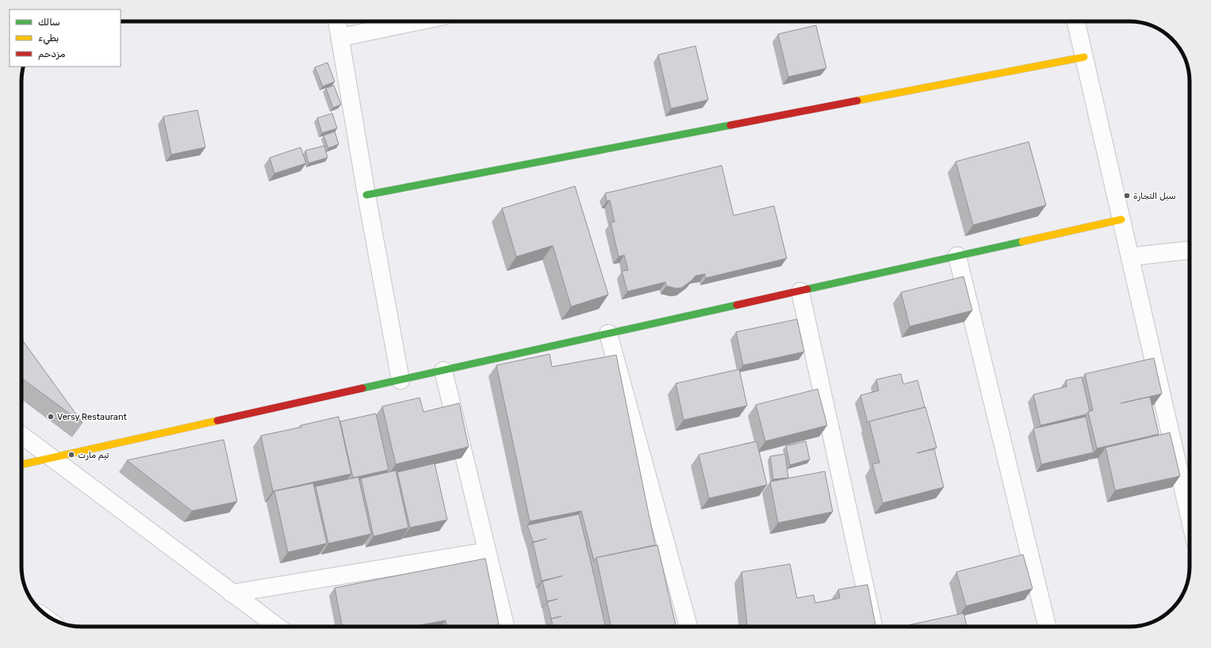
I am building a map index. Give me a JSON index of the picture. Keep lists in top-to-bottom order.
{
  "places": ["سبل التجارة", "Versy Restaurant", "تيم مارت"],
  "legend": ["سالك", "بطيء", "مزدحم"]
}
